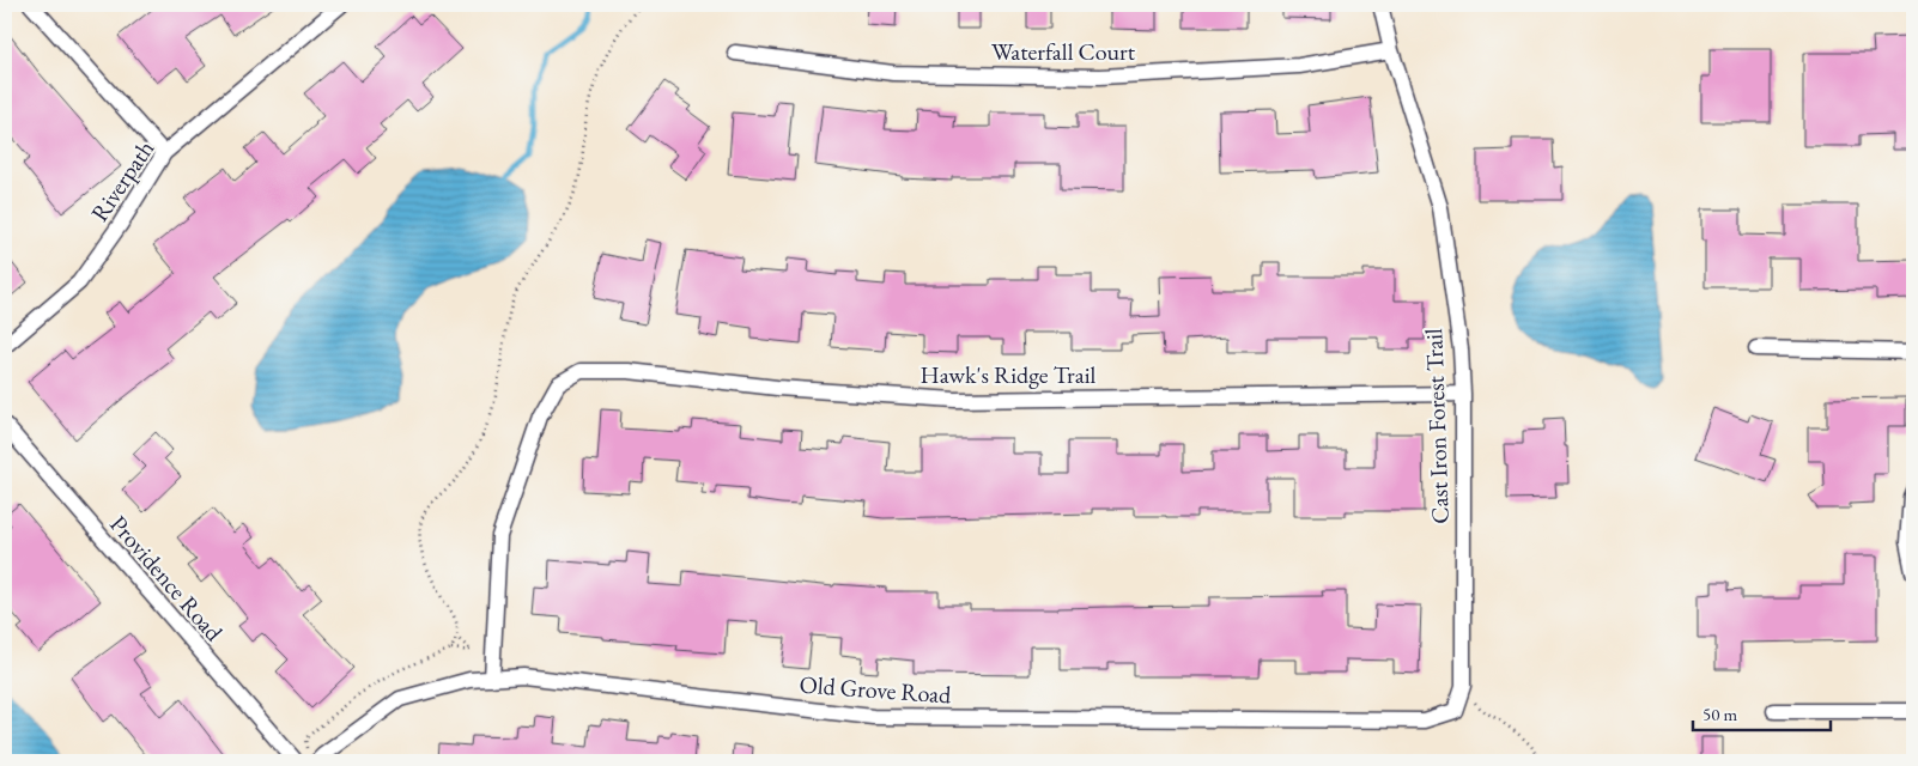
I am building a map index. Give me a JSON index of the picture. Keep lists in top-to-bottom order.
{
  "streets": {
    "street": [
      "Waterfall Court",
      "Riverpath",
      "Hawk's Ridge Trail",
      "Cast Iron Forest Trail",
      "Providence Road",
      "Old Grove Road"
    ]
  },
  "crossings": [
    ["Waterfall Court", "Cast Iron Forest Trail"],
    ["Hawk's Ridge Trail", "Cast Iron Forest Trail"],
    ["Hawk's Ridge Trail", "Old Grove Road"],
    ["Cast Iron Forest Trail", "Old Grove Road"]
  ],
  "scale_bar": "50 m"
}
